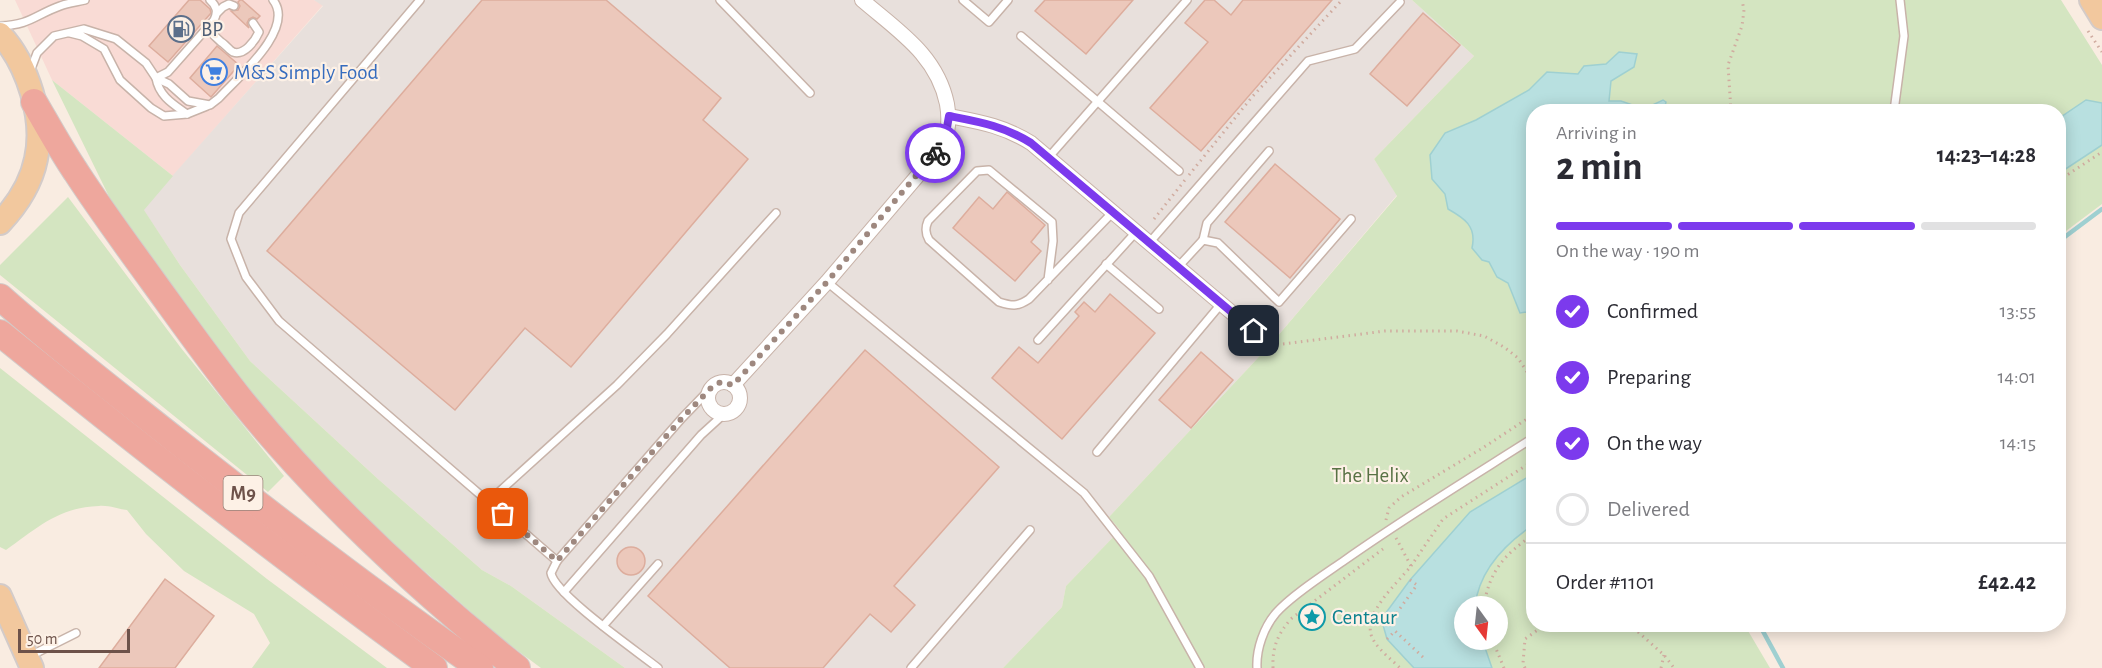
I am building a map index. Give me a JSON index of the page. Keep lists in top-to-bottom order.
{
  "streets": {
    "highway": ["M9"]
  },
  "parks": ["The Helix"],
  "places": {
    "fuel station": ["BP"],
    "supermarket": ["M&S Simply Food"],
    "place": ["Centaur"]
  },
  "scale_bar": "50 m",
  "north": "bottom",
  "page": {
    "heading": ["2 min", "Arriving in", "14:23–14:28"],
    "panel": ["Order #1101", "£42.42"],
    "bar": "On the way · 190 m",
    "list": [
      ["Confirmed", "13:55"],
      ["Preparing", "14:01"],
      ["On the way", "14:15"],
      "Delivered"
    ],
    "scale": "50 m"
  }
}
